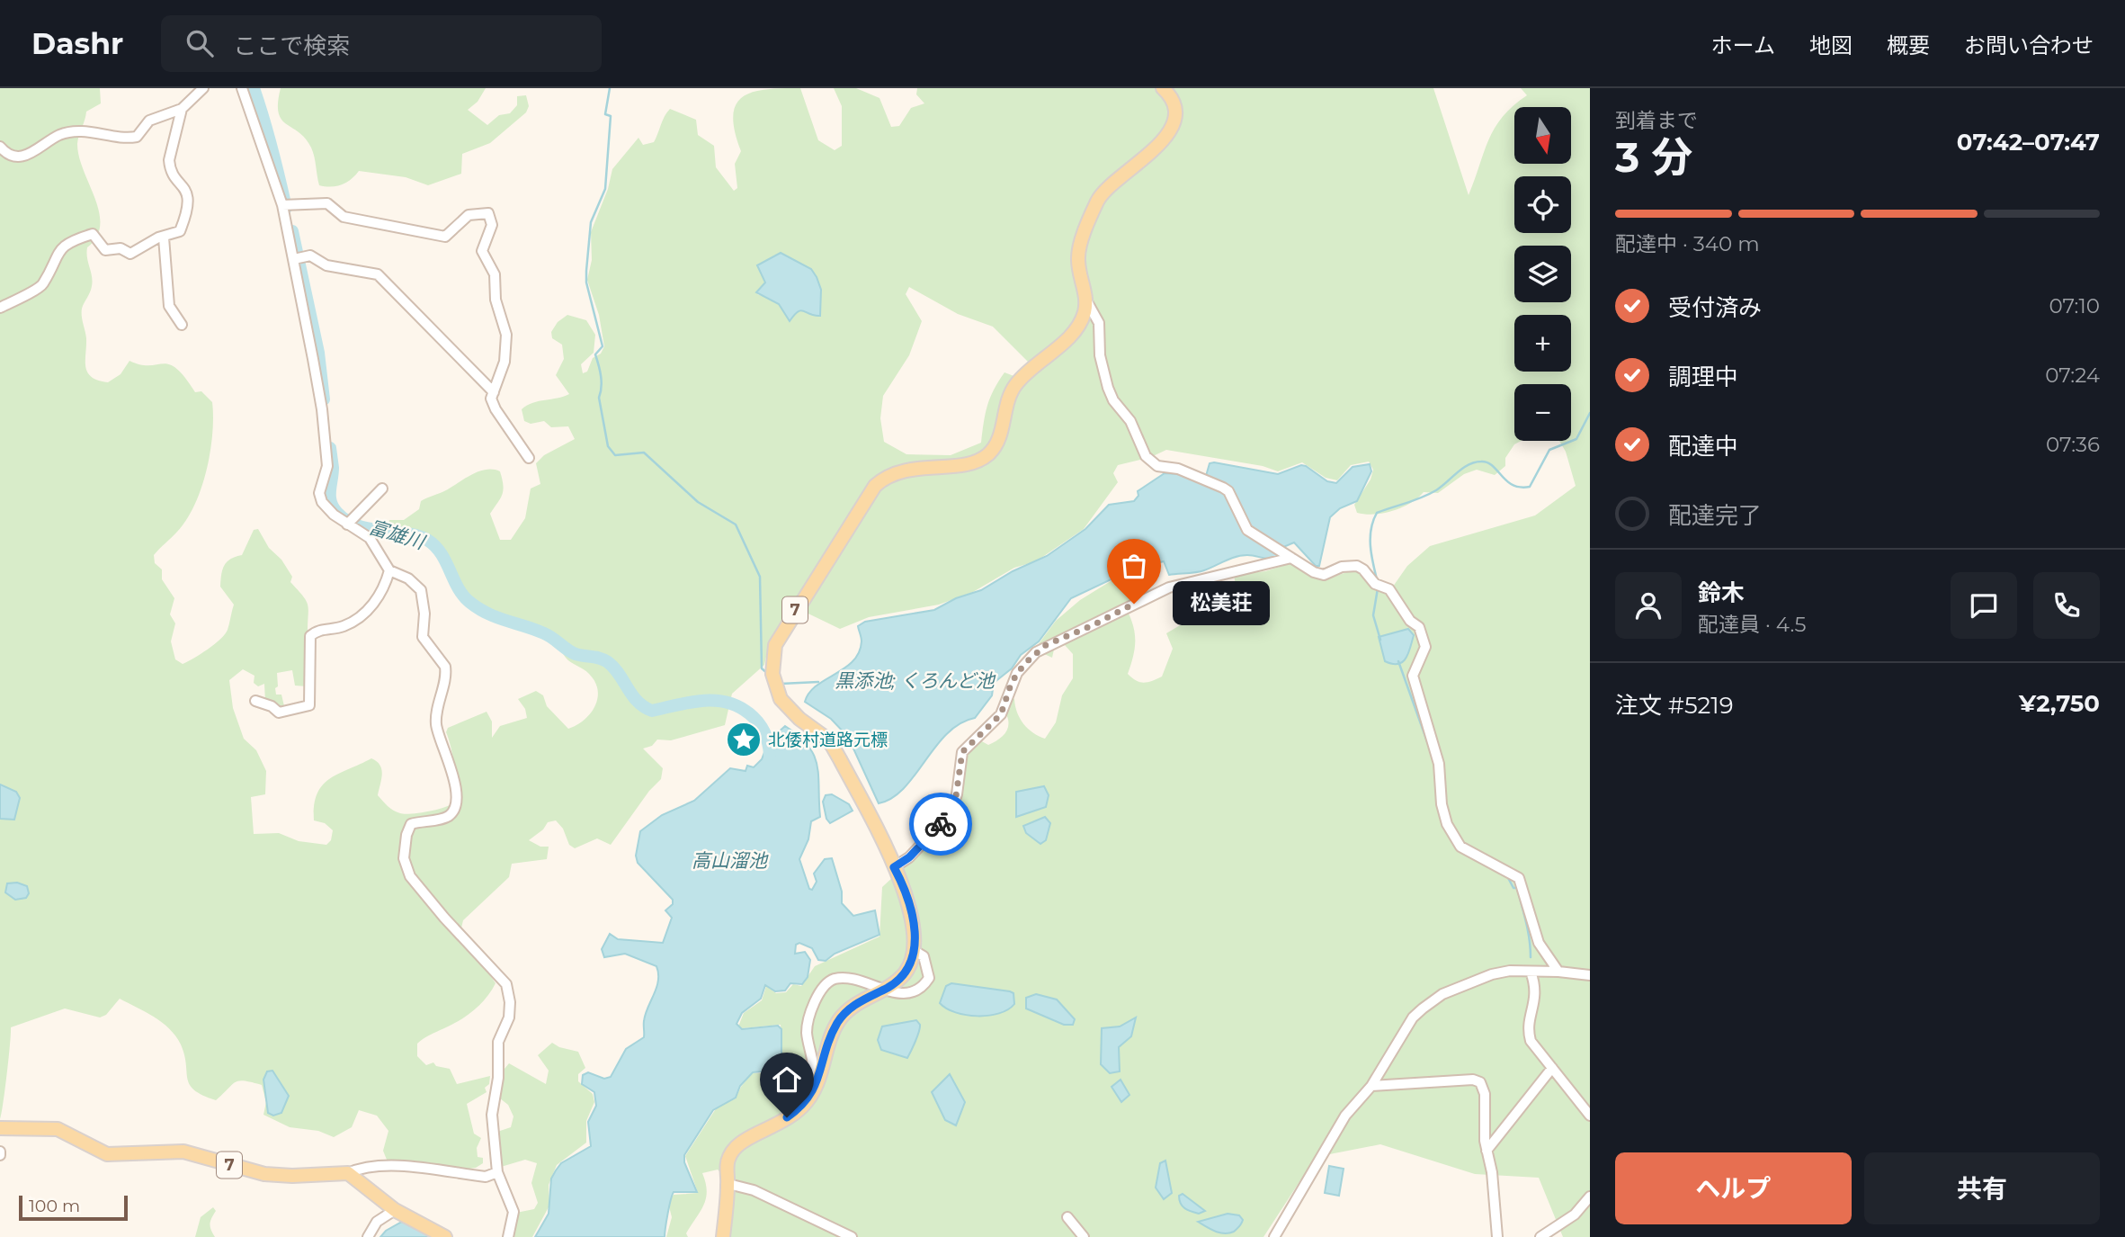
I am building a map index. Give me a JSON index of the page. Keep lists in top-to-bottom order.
{
  "streets": {
    "main road": ["7"]
  },
  "water": ["富雄川", "黒添池; くろんど池", "高山溜池"],
  "places": {
    "other": ["松美荘"],
    "place": ["北倭村道路元標"]
  },
  "scale_bar": "100 m",
  "north": "bottom",
  "page": {
    "header": "Dashr",
    "search": "ここで検索",
    "nav": [
      "ホーム",
      "地図",
      "概要",
      "お問い合わせ"
    ],
    "heading": ["3 分", "到着まで", "07:42–07:47"],
    "panel": [
      "鈴木",
      "配達員 · 4.5",
      "注文 #5219",
      "¥2,750"
    ],
    "map_buttons": ["+", "−"],
    "bar": "配達中 · 340 m",
    "list": [
      ["受付済み", "07:10"],
      ["調理中", "07:24"],
      ["配達中", "07:36"],
      "配達完了"
    ],
    "bubble": "松美荘",
    "buttons": ["ヘルプ", "共有"],
    "scale": "100 m"
  }
}
